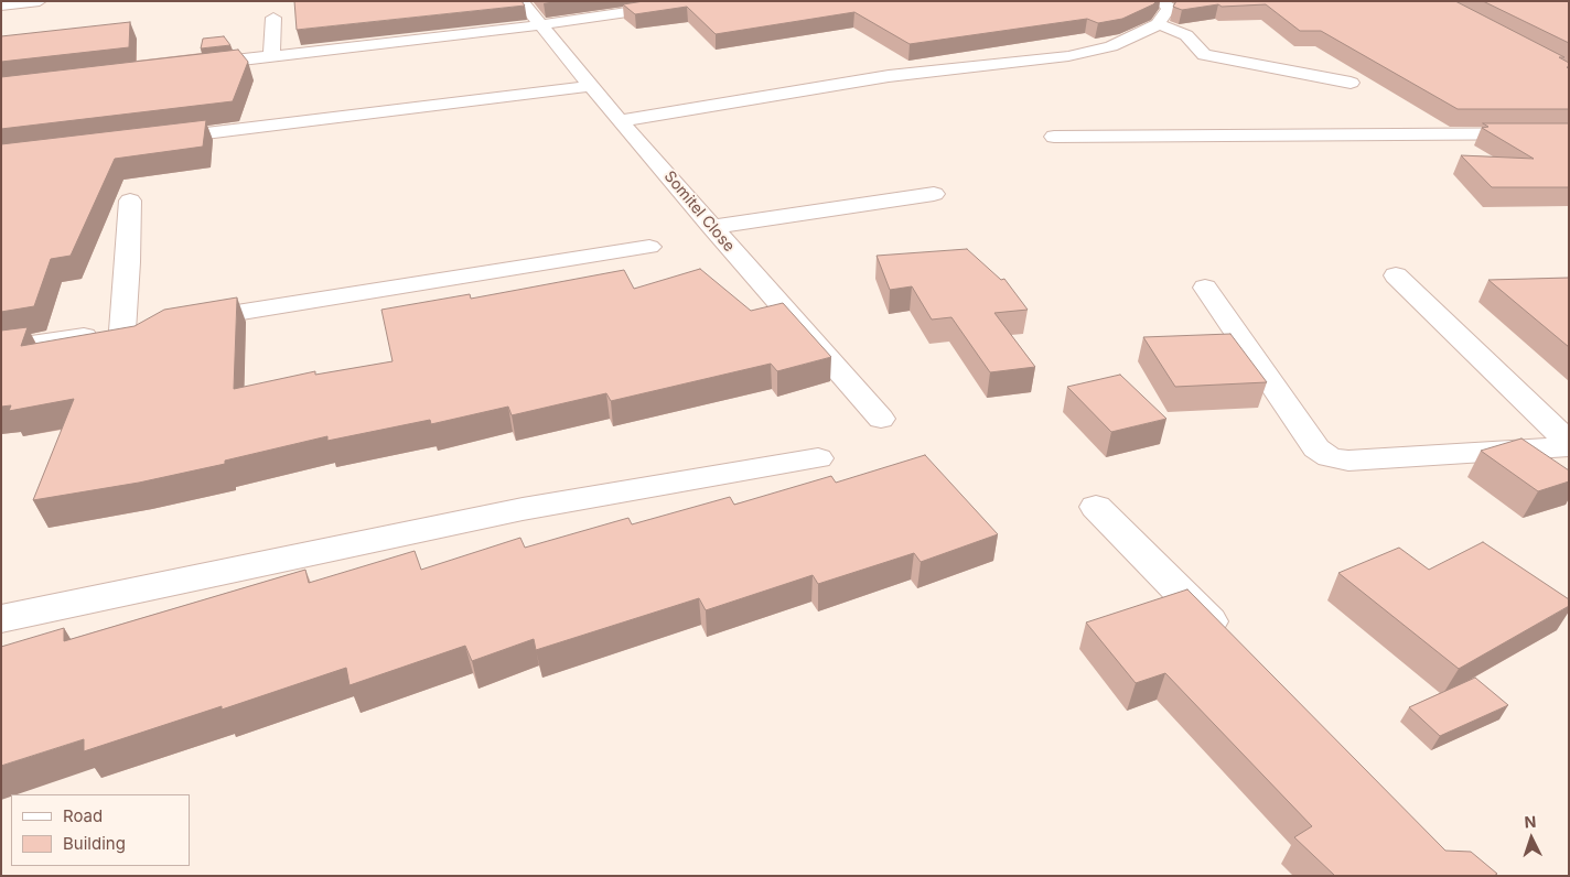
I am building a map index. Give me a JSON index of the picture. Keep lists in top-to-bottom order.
{
  "streets": {
    "street": ["Somitel Close"]
  },
  "legend": ["Road", "Building"],
  "north": "top"
}
